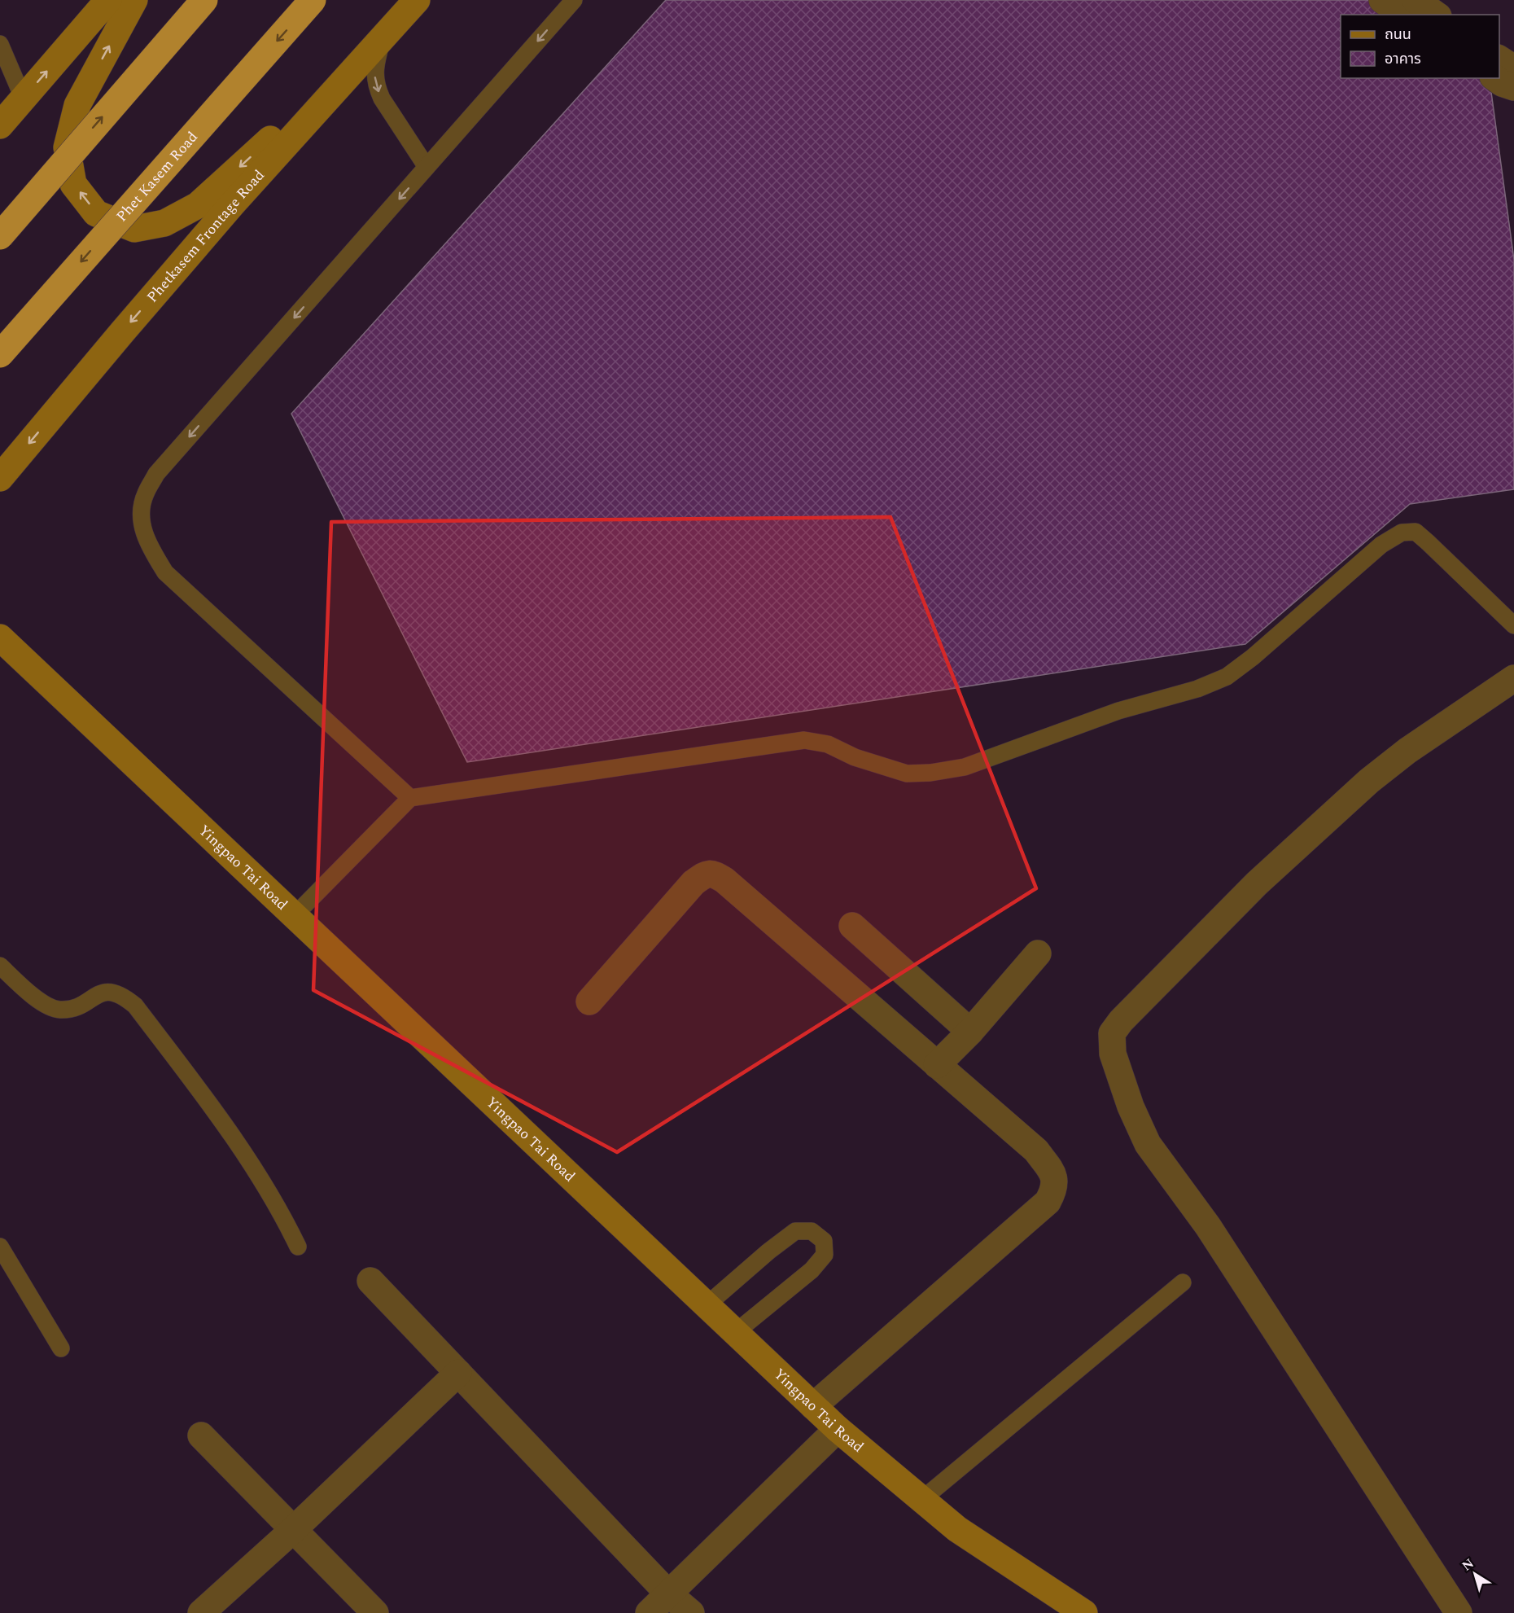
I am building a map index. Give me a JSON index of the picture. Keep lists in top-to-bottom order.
{
  "streets": {
    "highway": ["Phet Kasem Road"],
    "main road": ["Phetkasem Frontage Road", "Yingpao Tai Road"]
  },
  "one_way": ["Phetkasem Frontage Road"],
  "legend": ["ถนน", "อาคาร"],
  "north": "top left"
}
